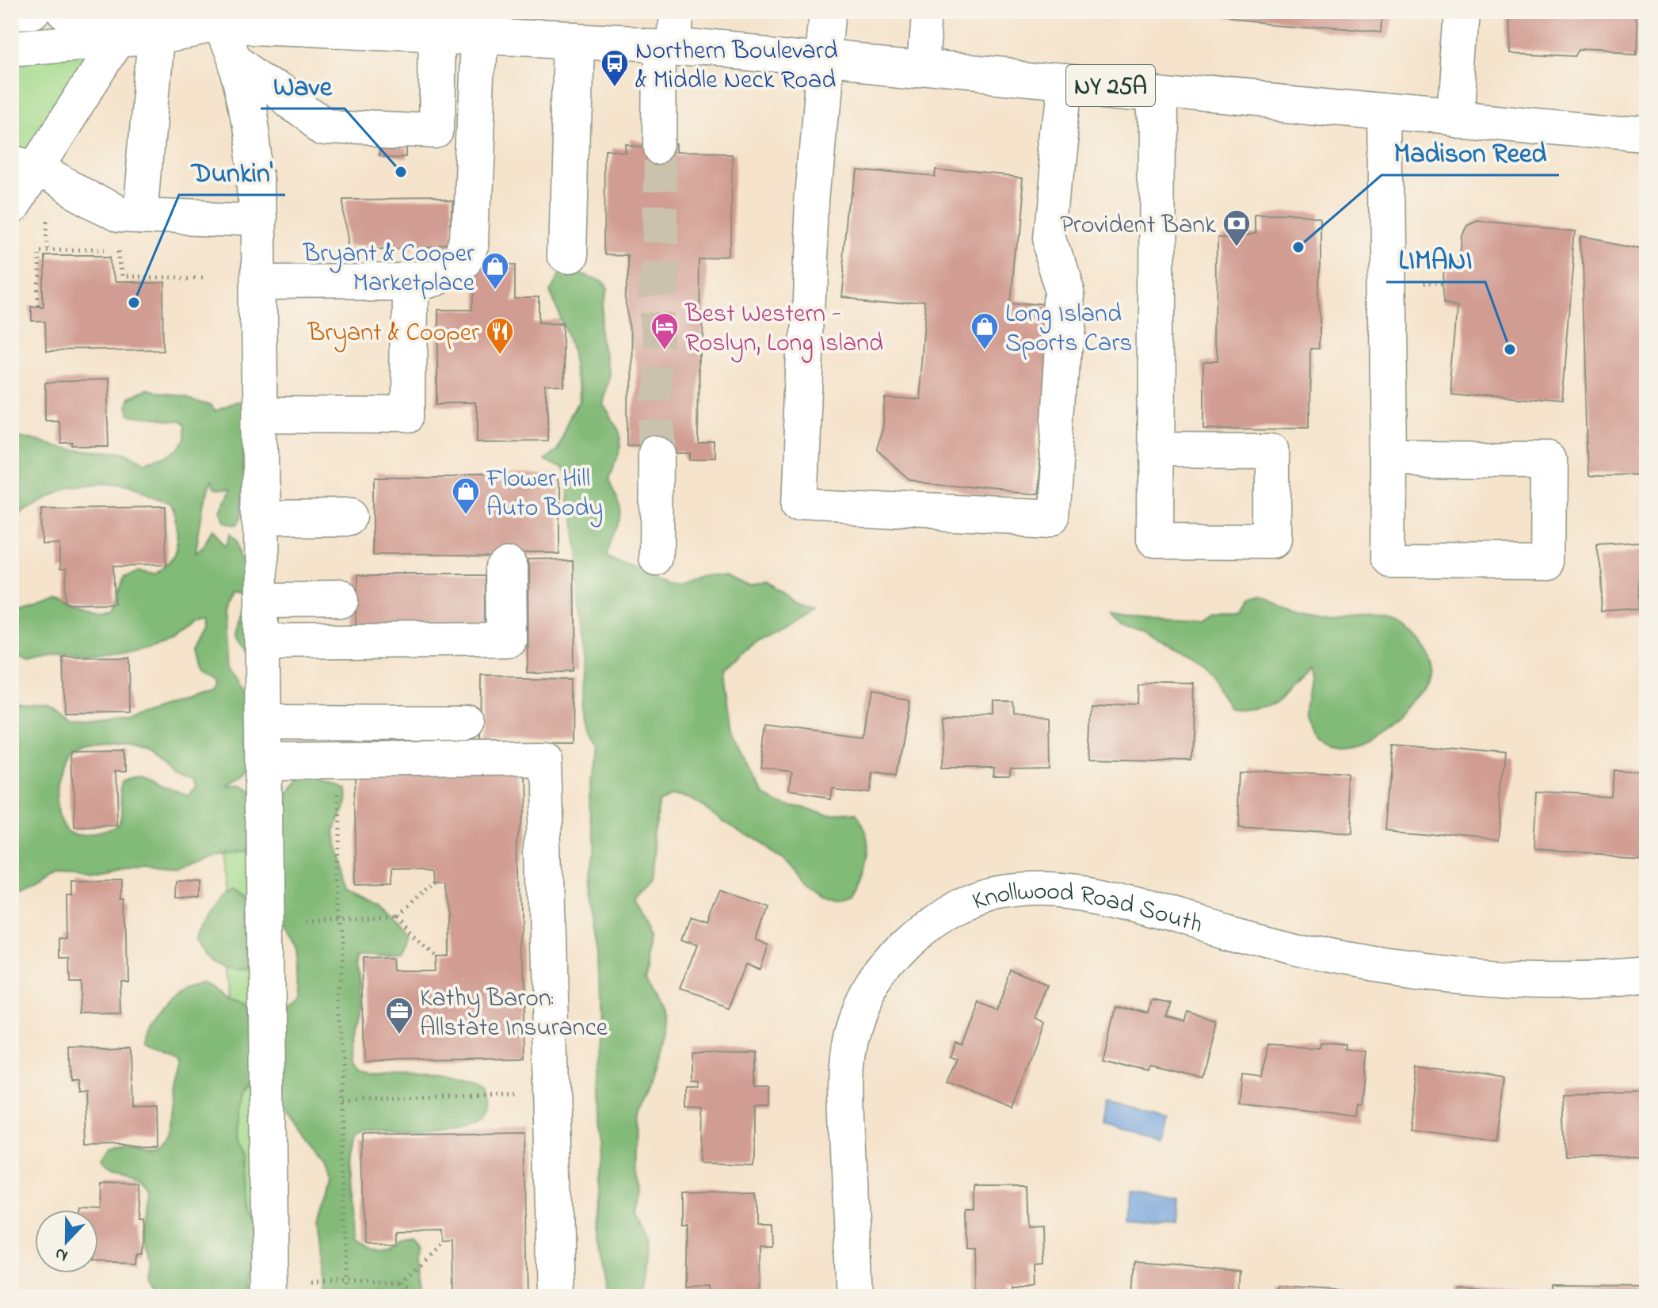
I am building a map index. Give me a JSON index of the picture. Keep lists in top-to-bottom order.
{
  "streets": {
    "main road": ["NY 25A", "Knollwood Road South"]
  },
  "places": {
    "bus stop": ["Northern Boulevard & Middle Neck Road"],
    "other": [
      "Wave",
      "Madison Reed",
      "Dunkin'",
      "LIMANI"
    ],
    "bank": ["Provident Bank"],
    "shop": ["Bryant & Cooper Marketplace", "Long Island Sports Cars", "Flower Hill Auto Body"],
    "hotel": ["Best Western - Roslyn, Long Island"],
    "restaurant": ["Bryant & Cooper"],
    "office": ["Kathy Baron: Allstate Insurance"]
  },
  "north": "bottom"
}
